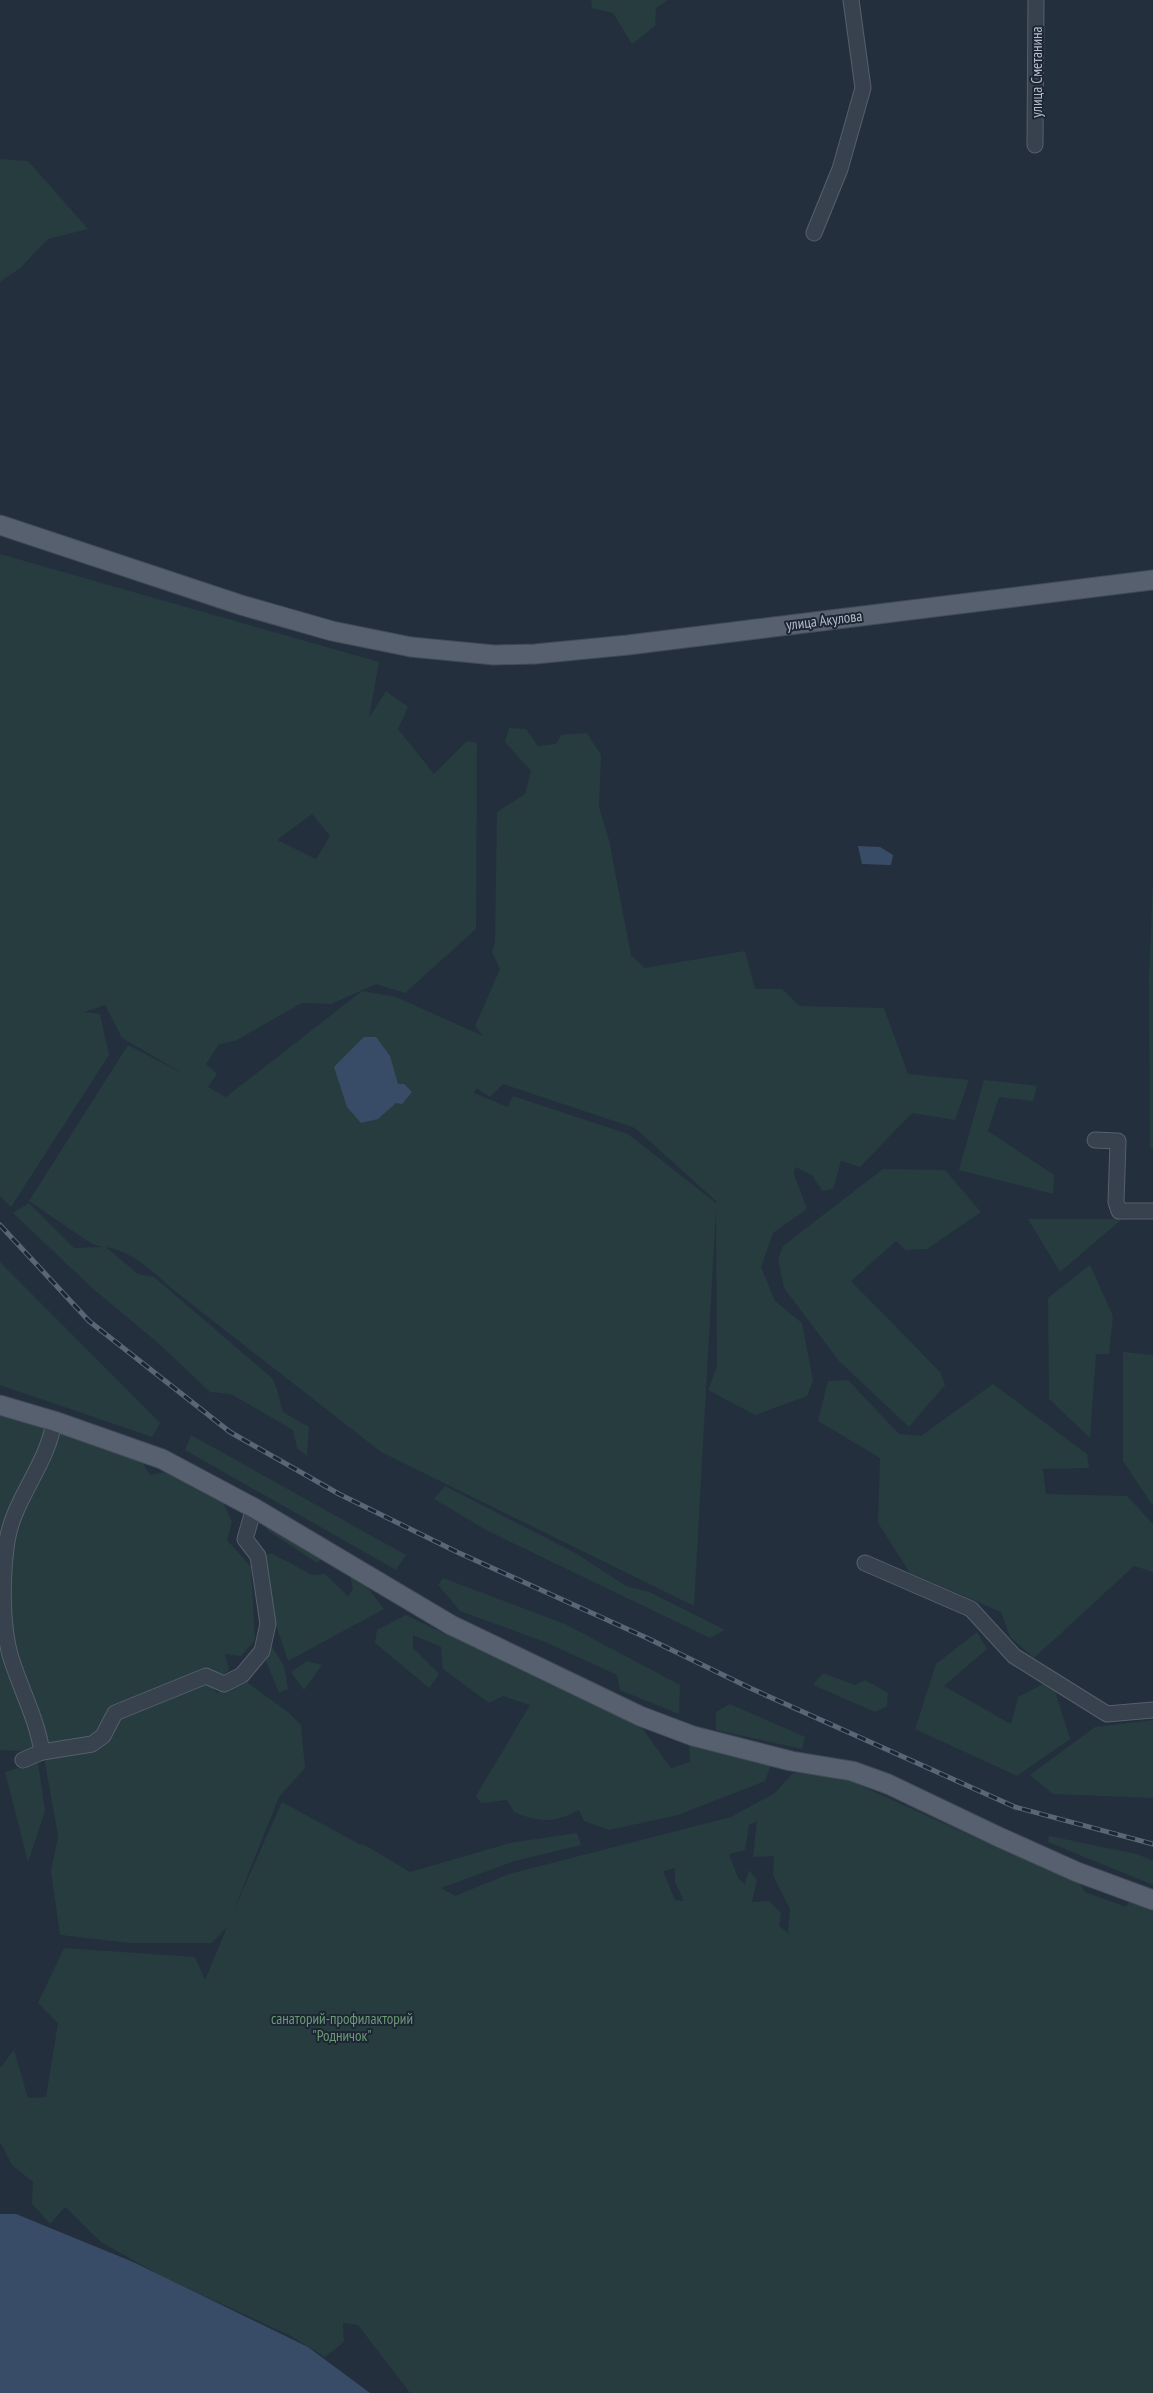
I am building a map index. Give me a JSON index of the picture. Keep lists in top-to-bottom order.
{
  "streets": {
    "main road": ["улица Акулова"],
    "street": ["улица Сметанина"]
  },
  "parks": ["санаторий-профилакторий \"Родничок\""]
}
